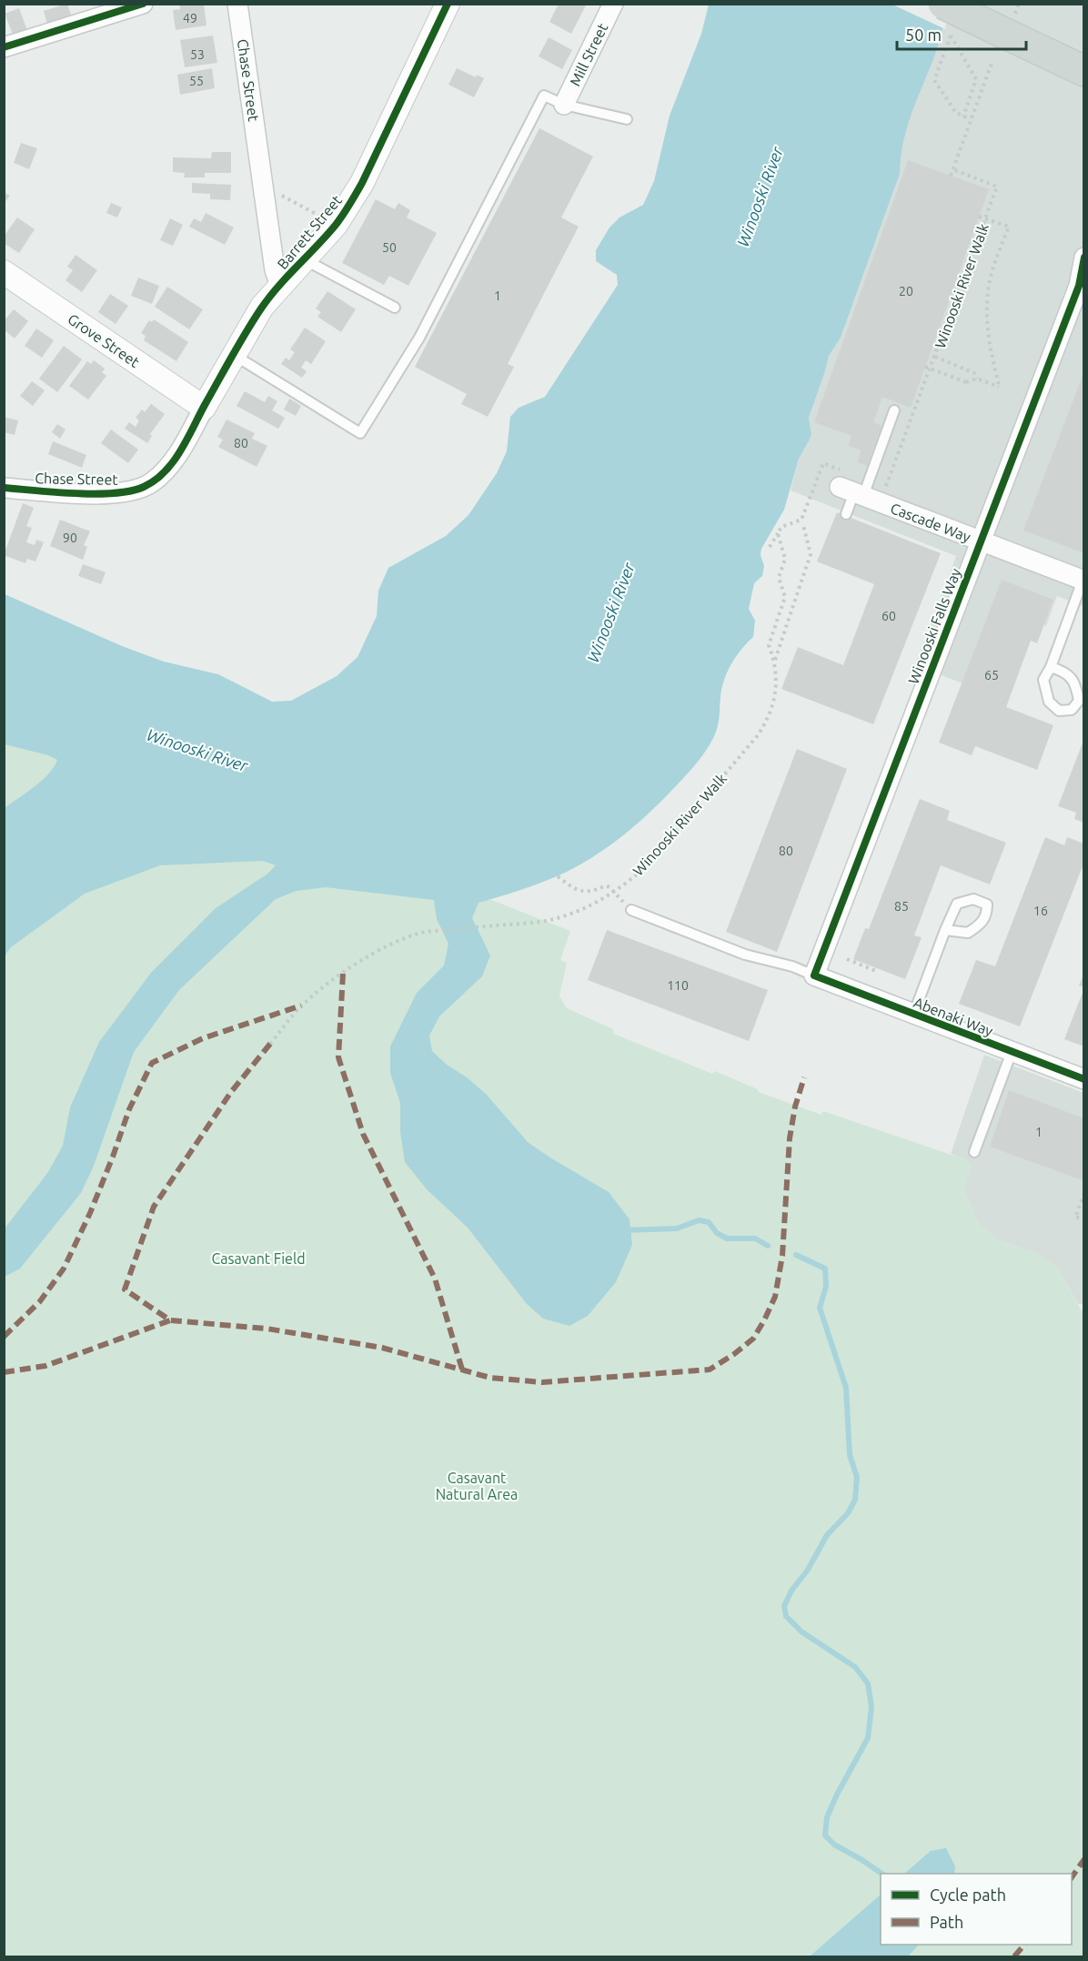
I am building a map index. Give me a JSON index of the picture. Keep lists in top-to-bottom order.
{
  "streets": {
    "street": [
      "Mill Street",
      "Chase Street",
      "Barrett Street",
      "Grove Street",
      "Cascade Way",
      "Winooski Falls Way",
      "Abenaki Way"
    ],
    "path": ["Winooski River Walk"]
  },
  "crossings": [
    ["Chase Street", "Barrett Street"],
    ["Chase Street", "Grove Street"],
    ["Barrett Street", "Grove Street"],
    ["Cascade Way", "Winooski Falls Way"],
    ["Winooski Falls Way", "Abenaki Way"]
  ],
  "water": ["Winooski River"],
  "parks": ["Casavant Field", "Casavant Natural Area"],
  "house_numbers": [
    "49",
    "53",
    "55",
    "50",
    "20",
    "1",
    "80",
    "90",
    "60",
    "65",
    "80",
    "85",
    "16",
    "110",
    "1"
  ],
  "legend": ["Cycle path", "Path"],
  "scale_bar": "50 m"
}
